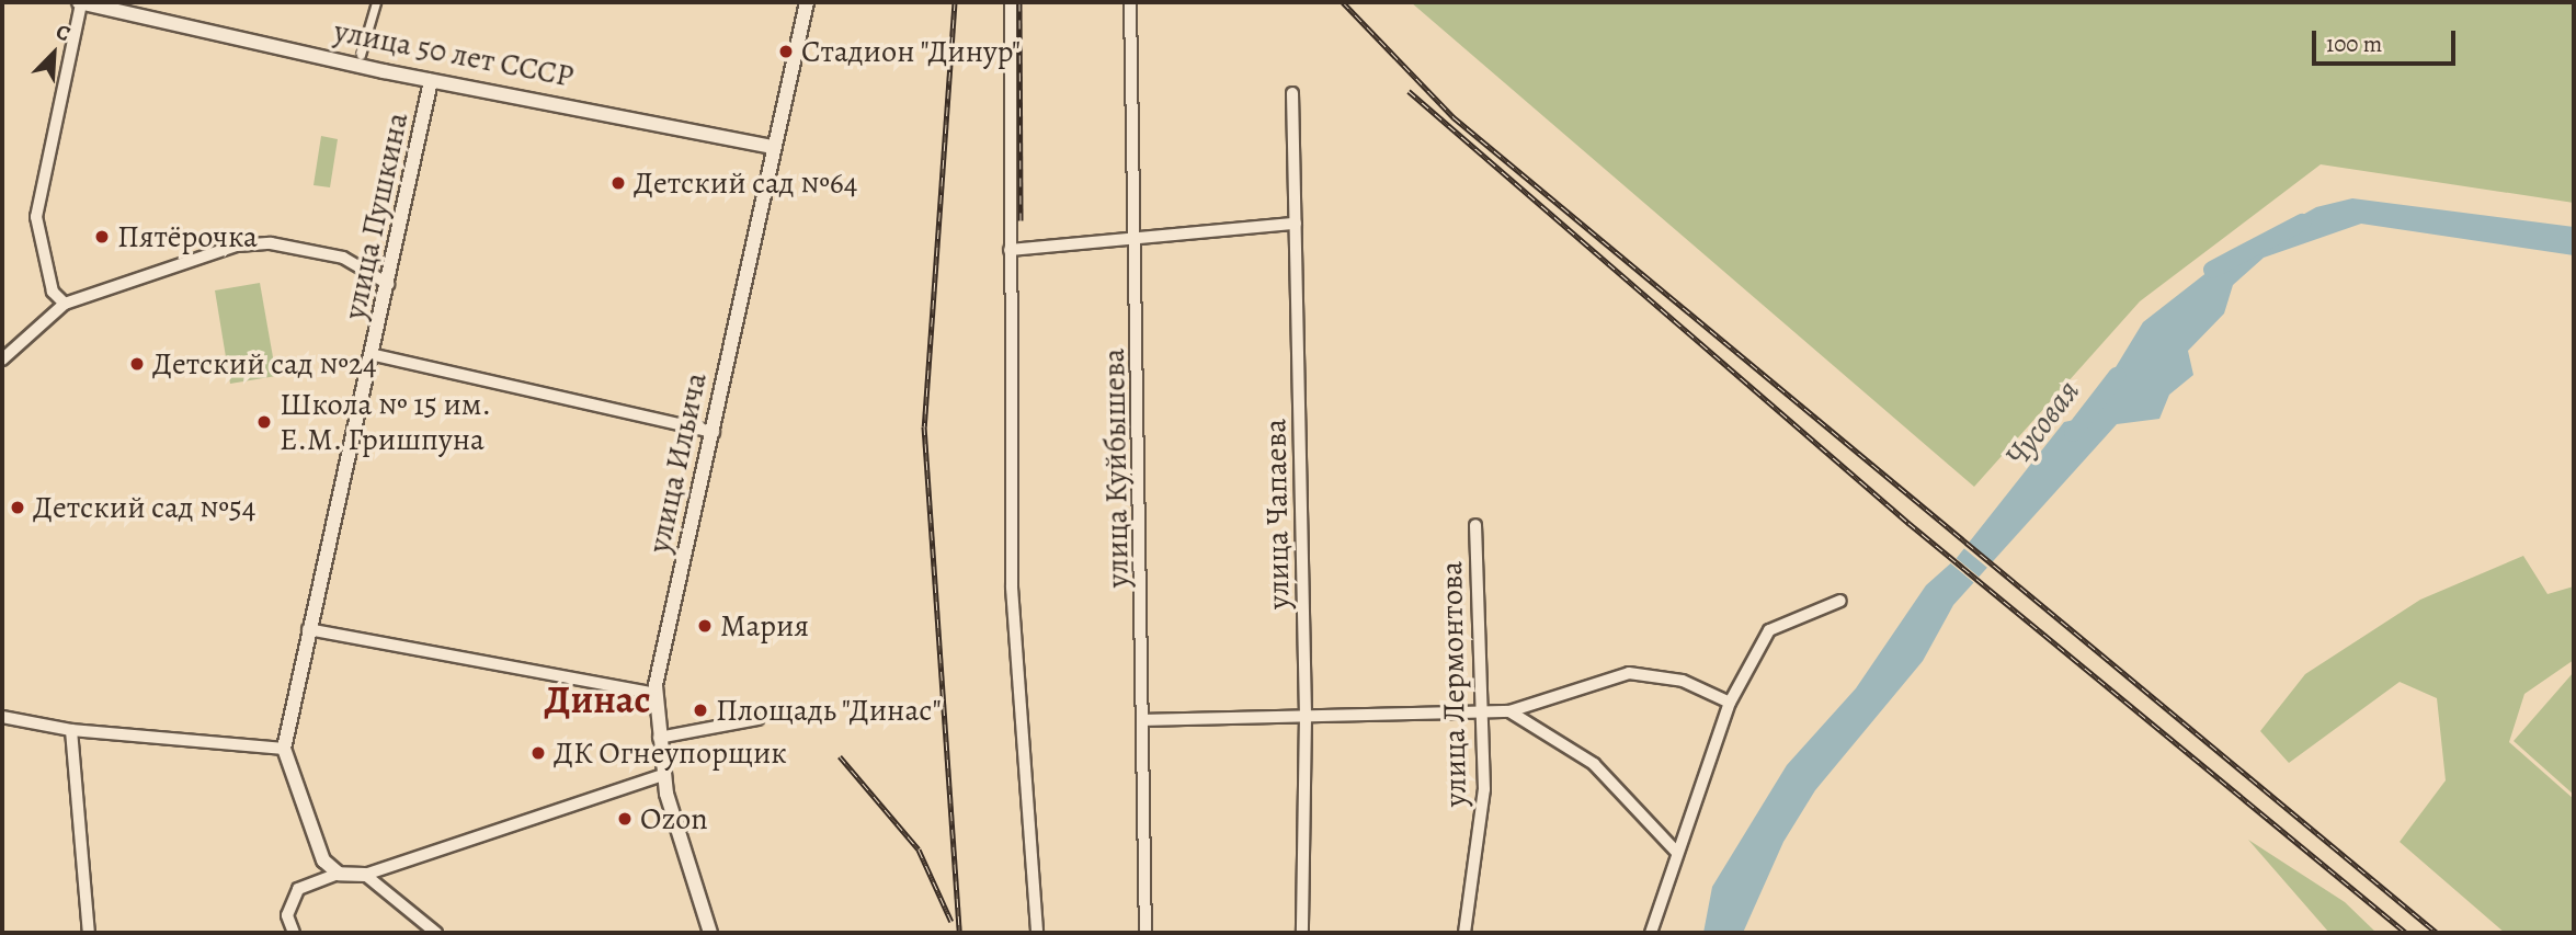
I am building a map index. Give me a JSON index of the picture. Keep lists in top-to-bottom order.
{
  "streets": {
    "street": [
      "улица 50 лет СССР",
      "улица Пушкина",
      "улица Ильича",
      "улица Куйбышева",
      "улица Чапаева",
      "улица Лермонтова"
    ]
  },
  "crossings": [
    ["улица 50 лет СССР", "улица Пушкина"],
    ["улица 50 лет СССР", "улица Ильича"]
  ],
  "districts": ["Динас"],
  "water": ["Чусовая"],
  "places": [
    "Стадион \"Динур\"",
    "Детский сад №64",
    "Пятёрочка",
    "Детский сад №24",
    "Школа № 15 им. Е.М. Гришпуна",
    "Детский сад №54",
    "Мария",
    "Площадь \"Динас\"",
    "ДК Огнеупорщик",
    "Ozon"
  ],
  "scale_bar": "100 m",
  "north": "top right"
}
